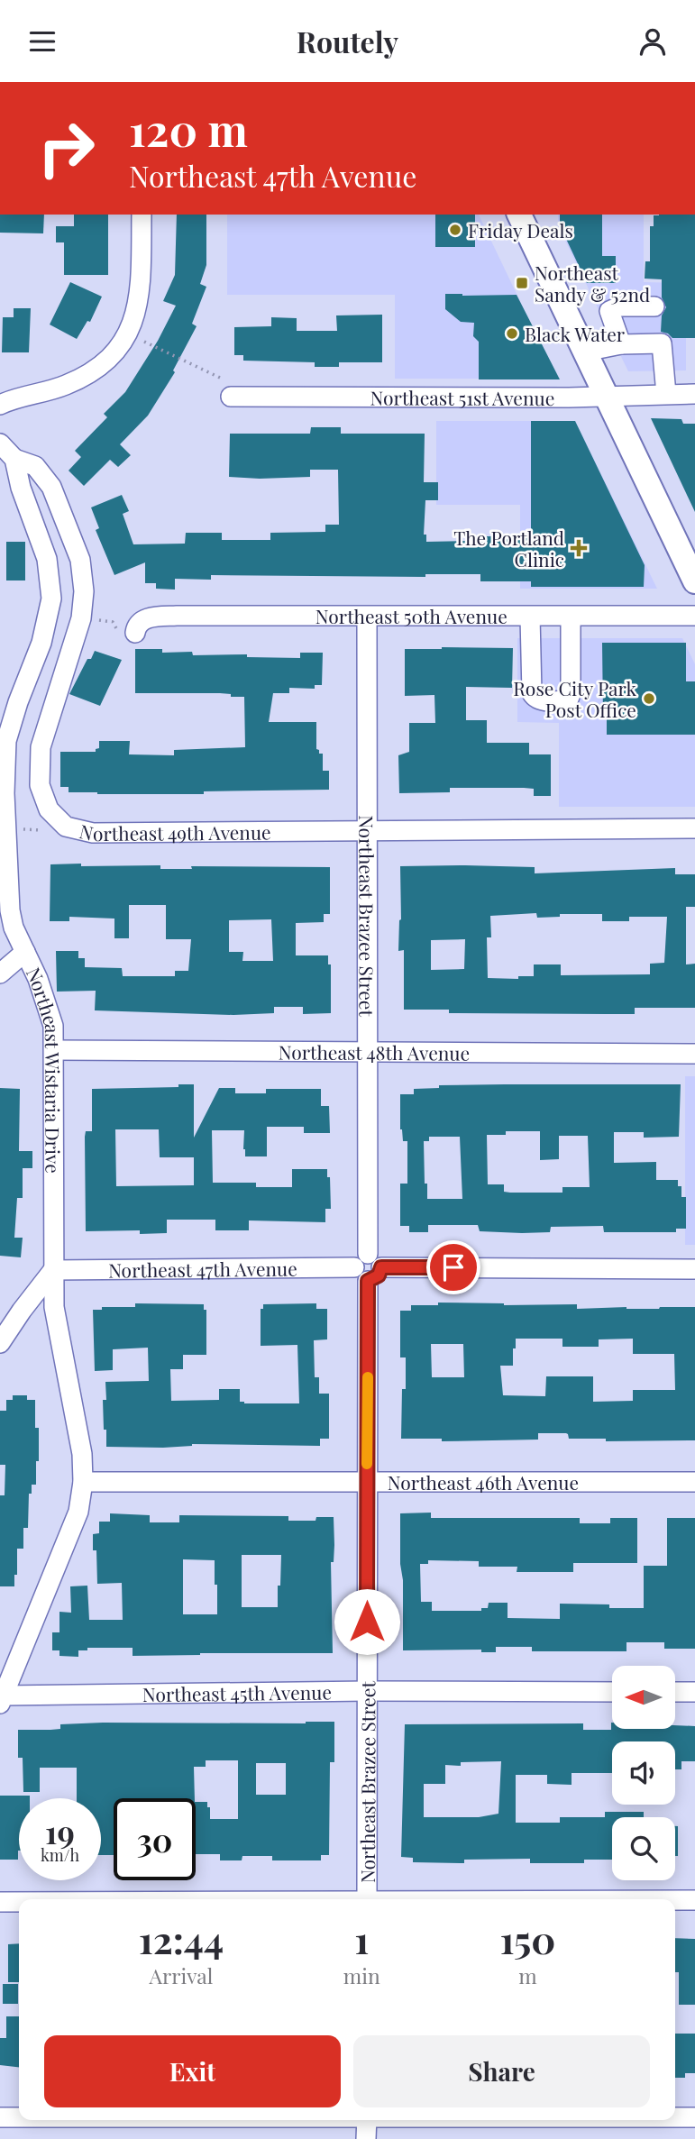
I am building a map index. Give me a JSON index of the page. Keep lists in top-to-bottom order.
{
  "streets": {
    "street": [
      "Northeast 51st Avenue",
      "Northeast 50th Avenue",
      "Northeast 49th Avenue",
      "Northeast Brazee Street",
      "Northeast 48th Avenue",
      "Northeast Wistaria Drive",
      "Northeast 47th Avenue",
      "Northeast 46th Avenue",
      "Northeast 45th Avenue"
    ]
  },
  "crossings": [
    ["Northeast 50th Avenue", "Northeast Brazee Street"],
    ["Northeast 49th Avenue", "Northeast Brazee Street"],
    ["Northeast 49th Avenue", "Northeast Wistaria Drive"],
    ["Northeast Brazee Street", "Northeast 48th Avenue"],
    ["Northeast Brazee Street", "Northeast 47th Avenue"],
    ["Northeast Brazee Street", "Northeast 46th Avenue"],
    ["Northeast Brazee Street", "Northeast 45th Avenue"],
    ["Northeast 48th Avenue", "Northeast Wistaria Drive"],
    ["Northeast Wistaria Drive", "Northeast 47th Avenue"],
    ["Northeast Wistaria Drive", "Northeast 46th Avenue"],
    ["Northeast Wistaria Drive", "Northeast 45th Avenue"]
  ],
  "places": {
    "other": ["Friday Deals", "Black Water", "Rose City Park Post Office"],
    "transit": ["Northeast Sandy & 52nd"],
    "health": ["The Portland Clinic"]
  },
  "north": "left",
  "page": {
    "header": "Routely",
    "turn": ["120 m", "Northeast 47th Avenue"],
    "speed": "19 km/h",
    "limit": "30",
    "eta": [
      "12:44",
      "Arrival",
      "1",
      "min",
      "150",
      "m"
    ],
    "buttons": ["Exit", "Share"]
  }
}
